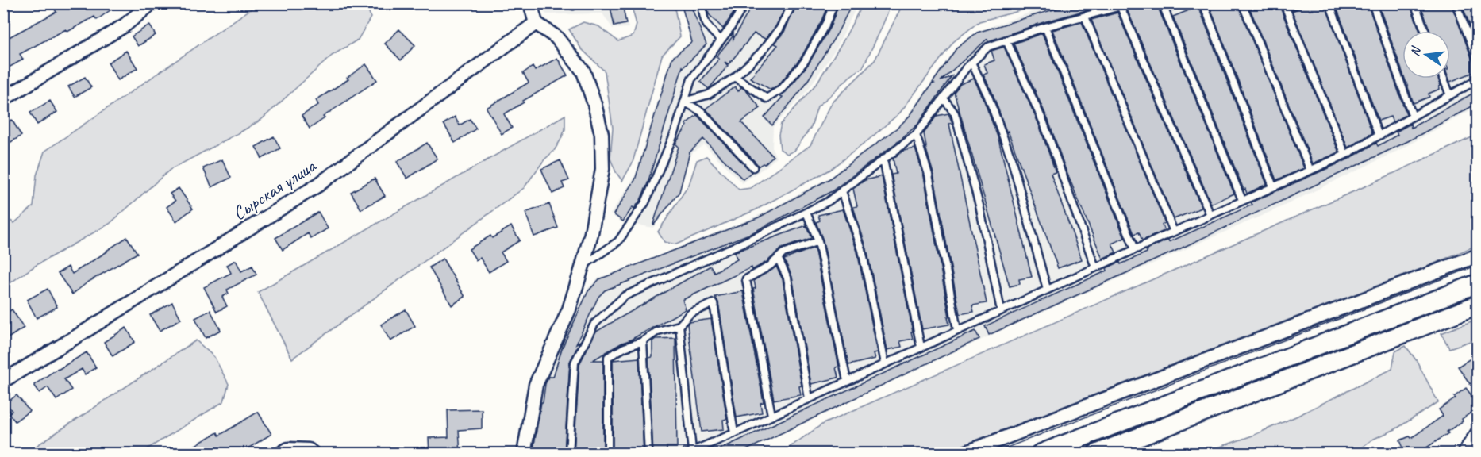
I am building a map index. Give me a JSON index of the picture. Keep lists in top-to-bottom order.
{
  "streets": {
    "street": ["Сырская улица"]
  },
  "north": "left"
}
